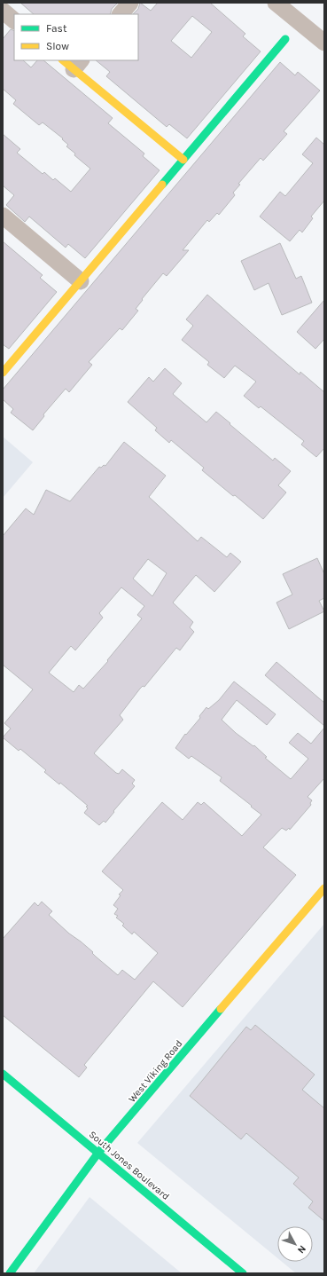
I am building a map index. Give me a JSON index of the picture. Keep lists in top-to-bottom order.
{
  "streets": {
    "street": ["West Viking Road", "South Jones Boulevard"]
  },
  "crossings": [
    ["West Viking Road", "South Jones Boulevard"]
  ],
  "legend": ["Fast", "Slow"],
  "north": "bottom right"
}
